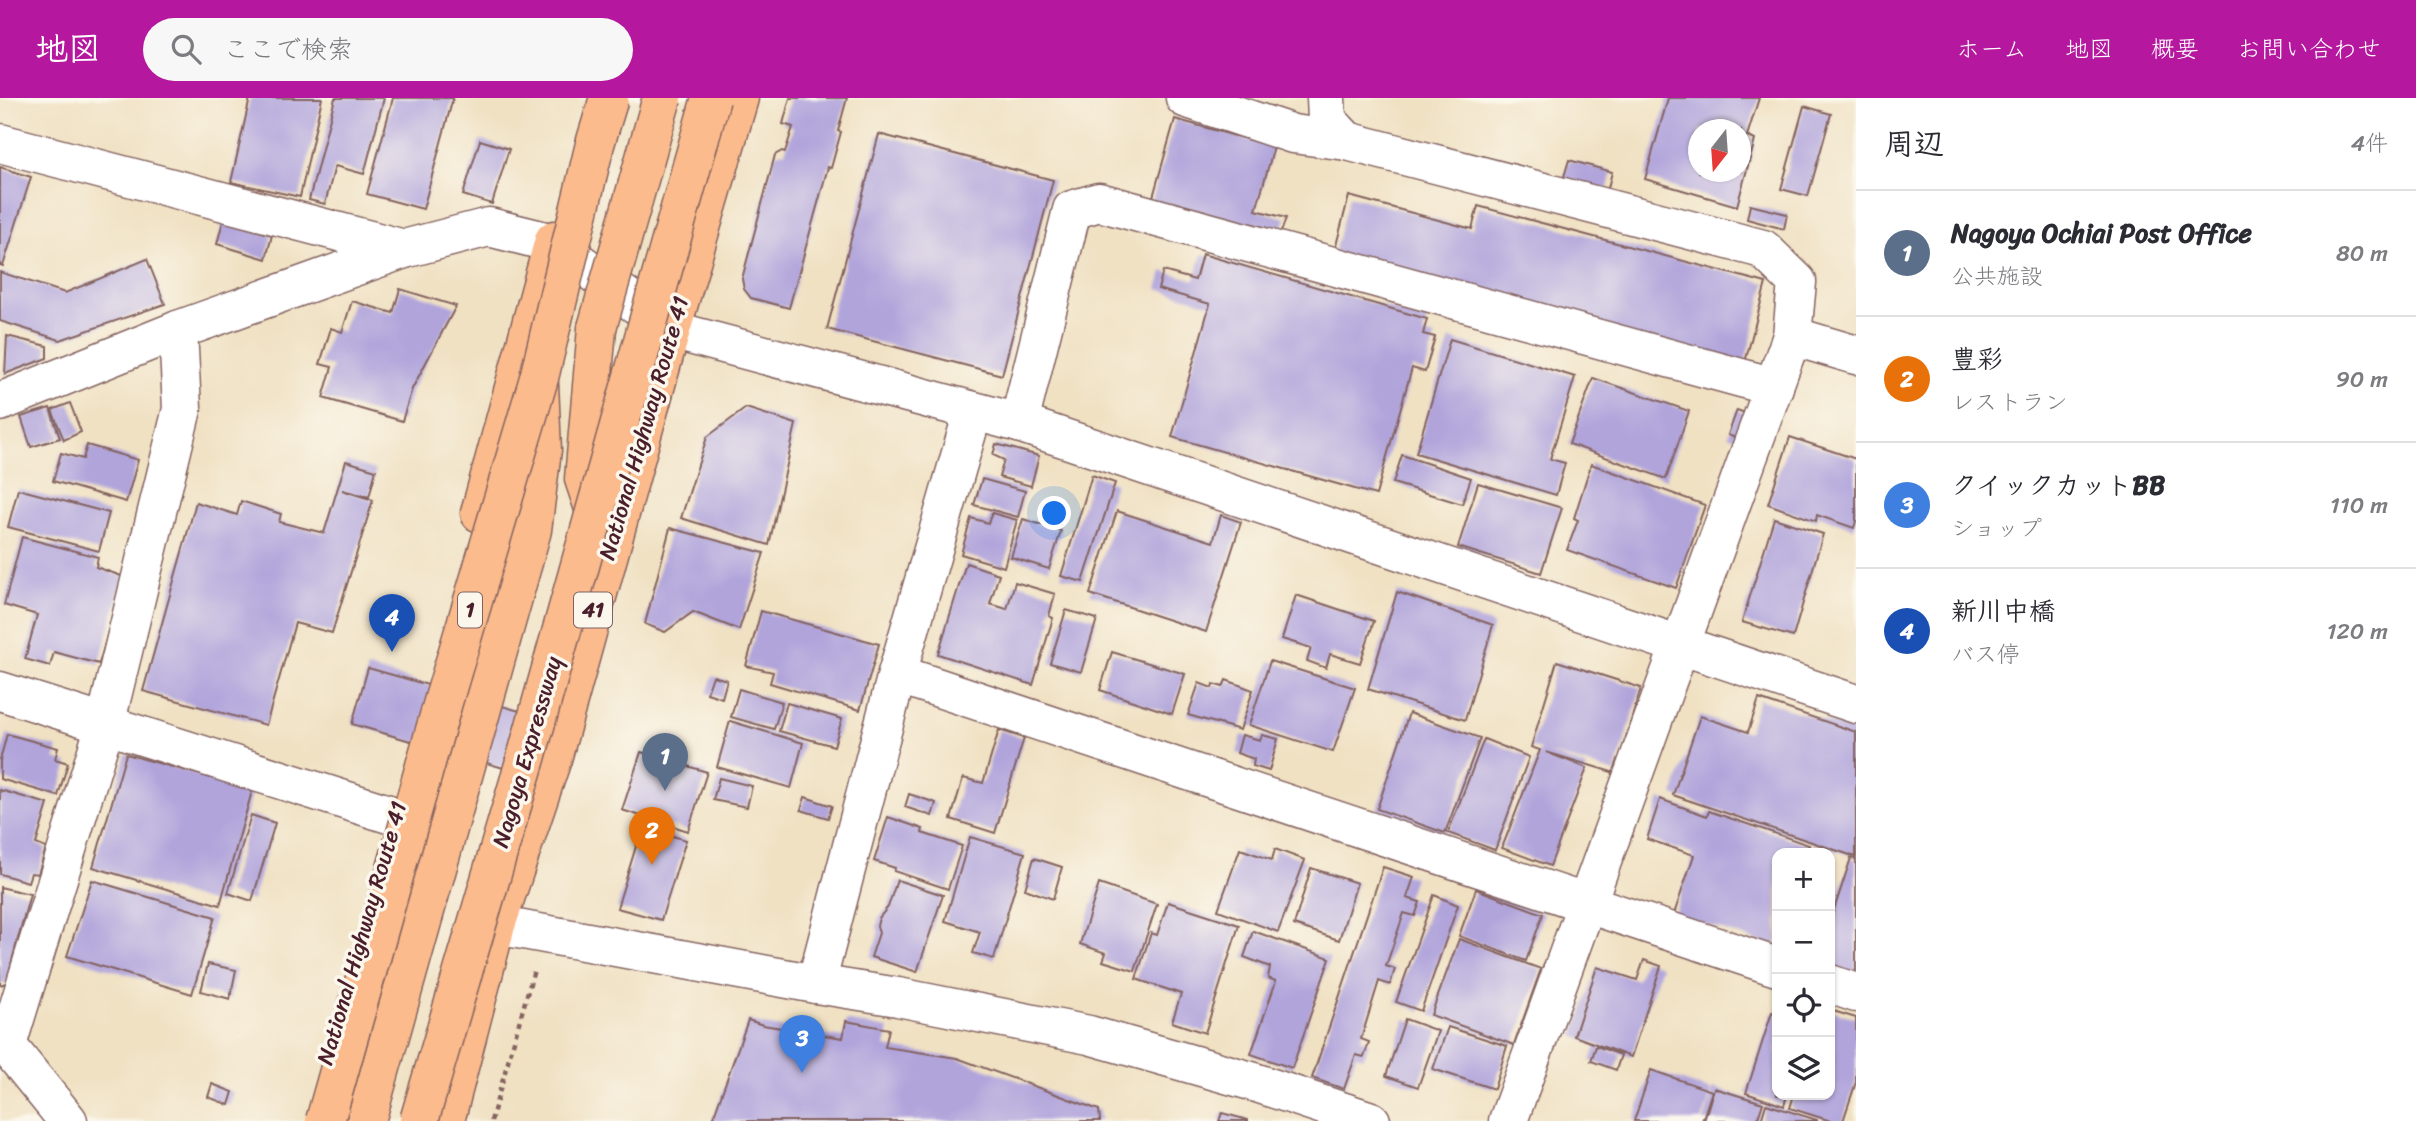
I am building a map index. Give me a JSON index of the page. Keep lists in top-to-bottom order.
{
  "streets": {
    "highway": [
      "National Highway Route 41",
      "1",
      "41",
      "Nagoya Expressway"
    ]
  },
  "north": "bottom",
  "page": {
    "header": "地図",
    "search": "ここで検索",
    "nav": [
      "ホーム",
      "地図",
      "概要",
      "お問い合わせ"
    ],
    "heading": ["周辺", "4件"],
    "list": [
      {
        "mark": "1",
        "name": "Nagoya Ochiai Post Office",
        "note": "公共施設",
        "value": "80 m"
      },
      {
        "mark": "2",
        "name": "豊彩",
        "note": "レストラン",
        "value": "90 m"
      },
      {
        "mark": "3",
        "name": "クイックカットBB",
        "note": "ショップ",
        "value": "110 m"
      },
      {
        "mark": "4",
        "name": "新川中橋",
        "note": "バス停",
        "value": "120 m"
      }
    ],
    "pins": [
      "4",
      "1",
      "2",
      "3"
    ],
    "map_buttons": ["+", "−"]
  }
}
